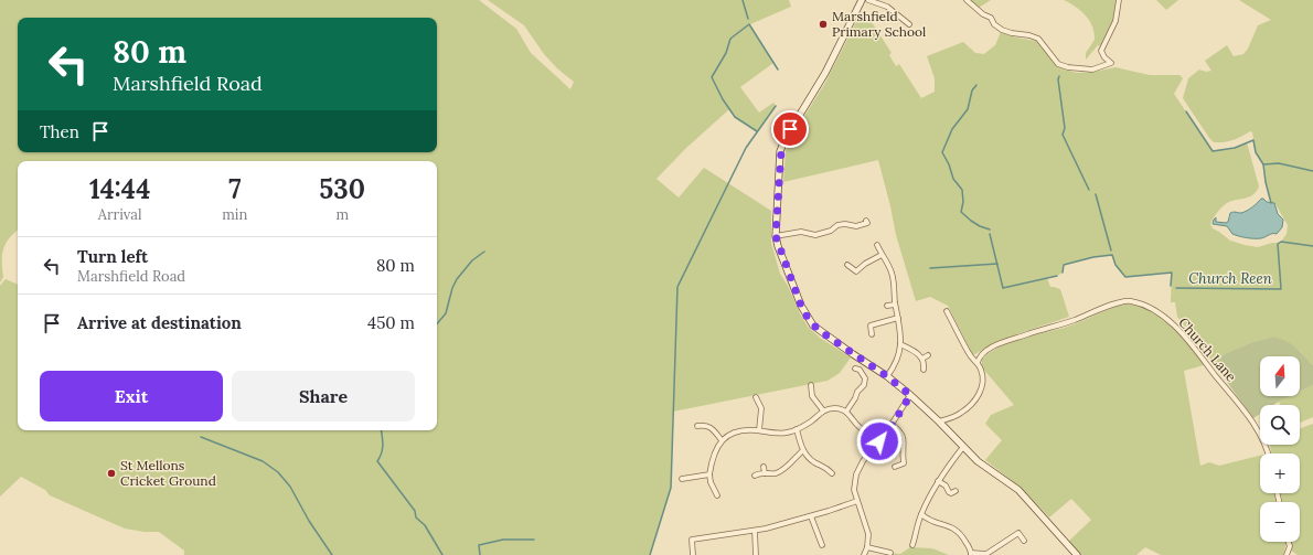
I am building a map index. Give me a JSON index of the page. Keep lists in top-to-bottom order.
{
  "streets": {
    "street": ["Church Lane"]
  },
  "water": ["Church Reen"],
  "places": ["Marshfield Primary School", "St Mellons Cricket Ground"],
  "north": "top",
  "page": {
    "turn": ["80 m", "Marshfield Road"],
    "then": "Then",
    "eta": [
      "14:44",
      "Arrival",
      "7",
      "min",
      "530",
      "m"
    ],
    "list": [
      {
        "name": "Turn left",
        "note": "Marshfield Road",
        "value": "80 m"
      },
      {
        "name": "Arrive at destination",
        "value": "450 m"
      }
    ],
    "map_buttons": ["+", "−"],
    "buttons": ["Exit", "Share"]
  }
}
